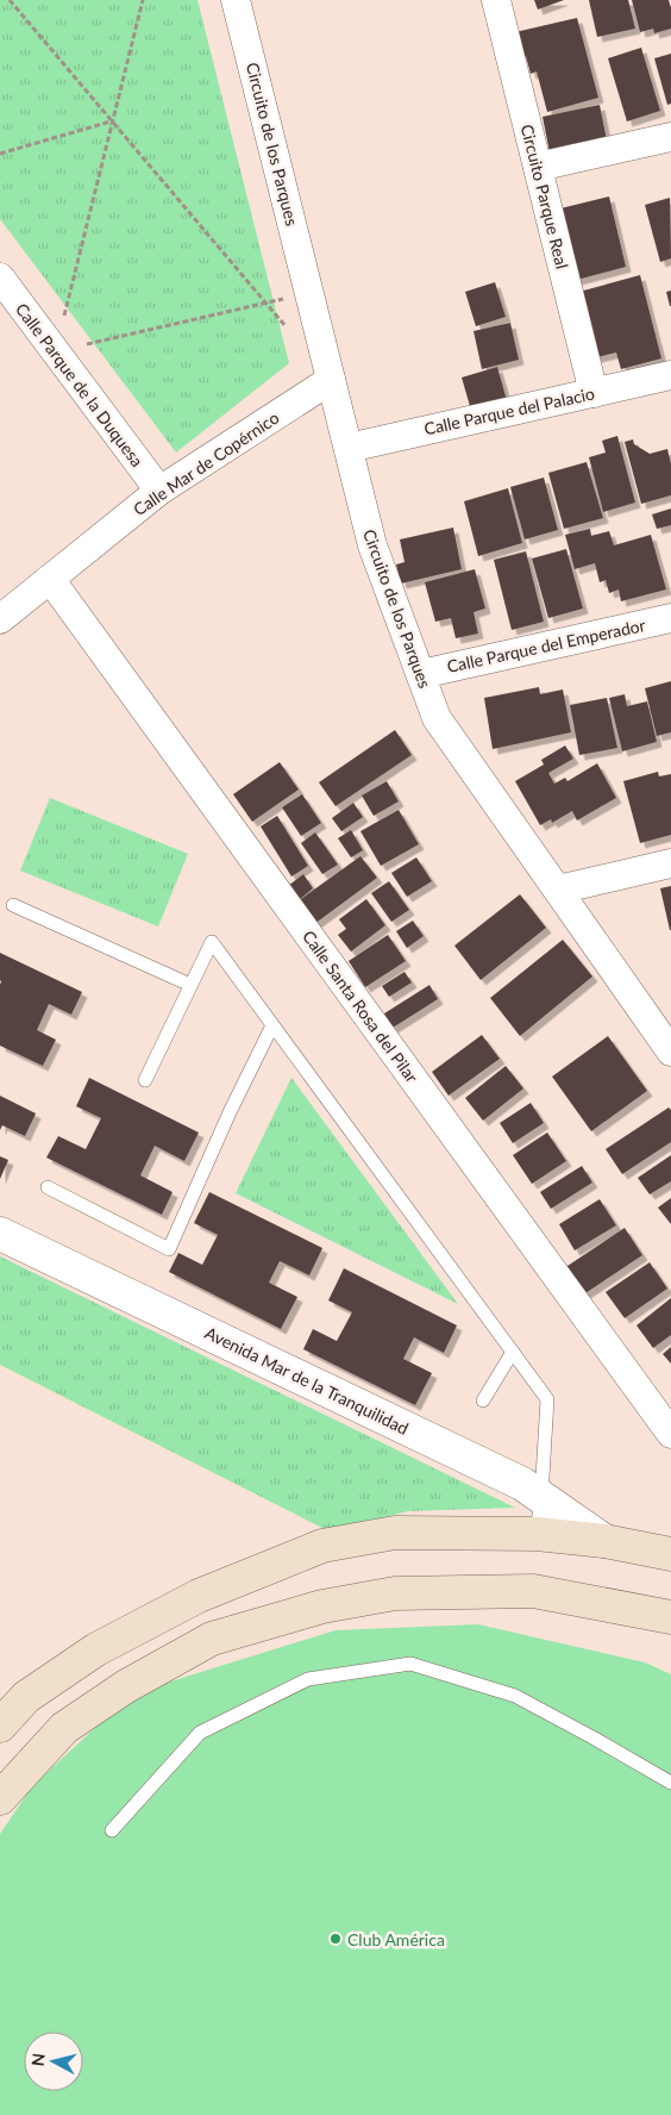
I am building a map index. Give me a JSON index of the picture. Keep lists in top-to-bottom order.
{
  "streets": {
    "street": [
      "Circuito de los Parques",
      "Circuito Parque Real",
      "Calle Parque de la Duquesa",
      "Calle Parque del Palacio",
      "Calle Mar de Copérnico",
      "Calle Parque del Emperador",
      "Calle Santa Rosa del Pilar",
      "Avenida Mar de la Tranquilidad"
    ]
  },
  "crossings": [
    ["Circuito de los Parques", "Calle Parque del Palacio"],
    ["Circuito de los Parques", "Calle Mar de Copérnico"],
    ["Circuito de los Parques", "Calle Parque del Emperador"],
    ["Circuito Parque Real", "Calle Parque del Palacio"],
    ["Calle Parque de la Duquesa", "Calle Mar de Copérnico"],
    ["Calle Mar de Copérnico", "Calle Santa Rosa del Pilar"]
  ],
  "places": ["Club América"],
  "north": "left"
}
